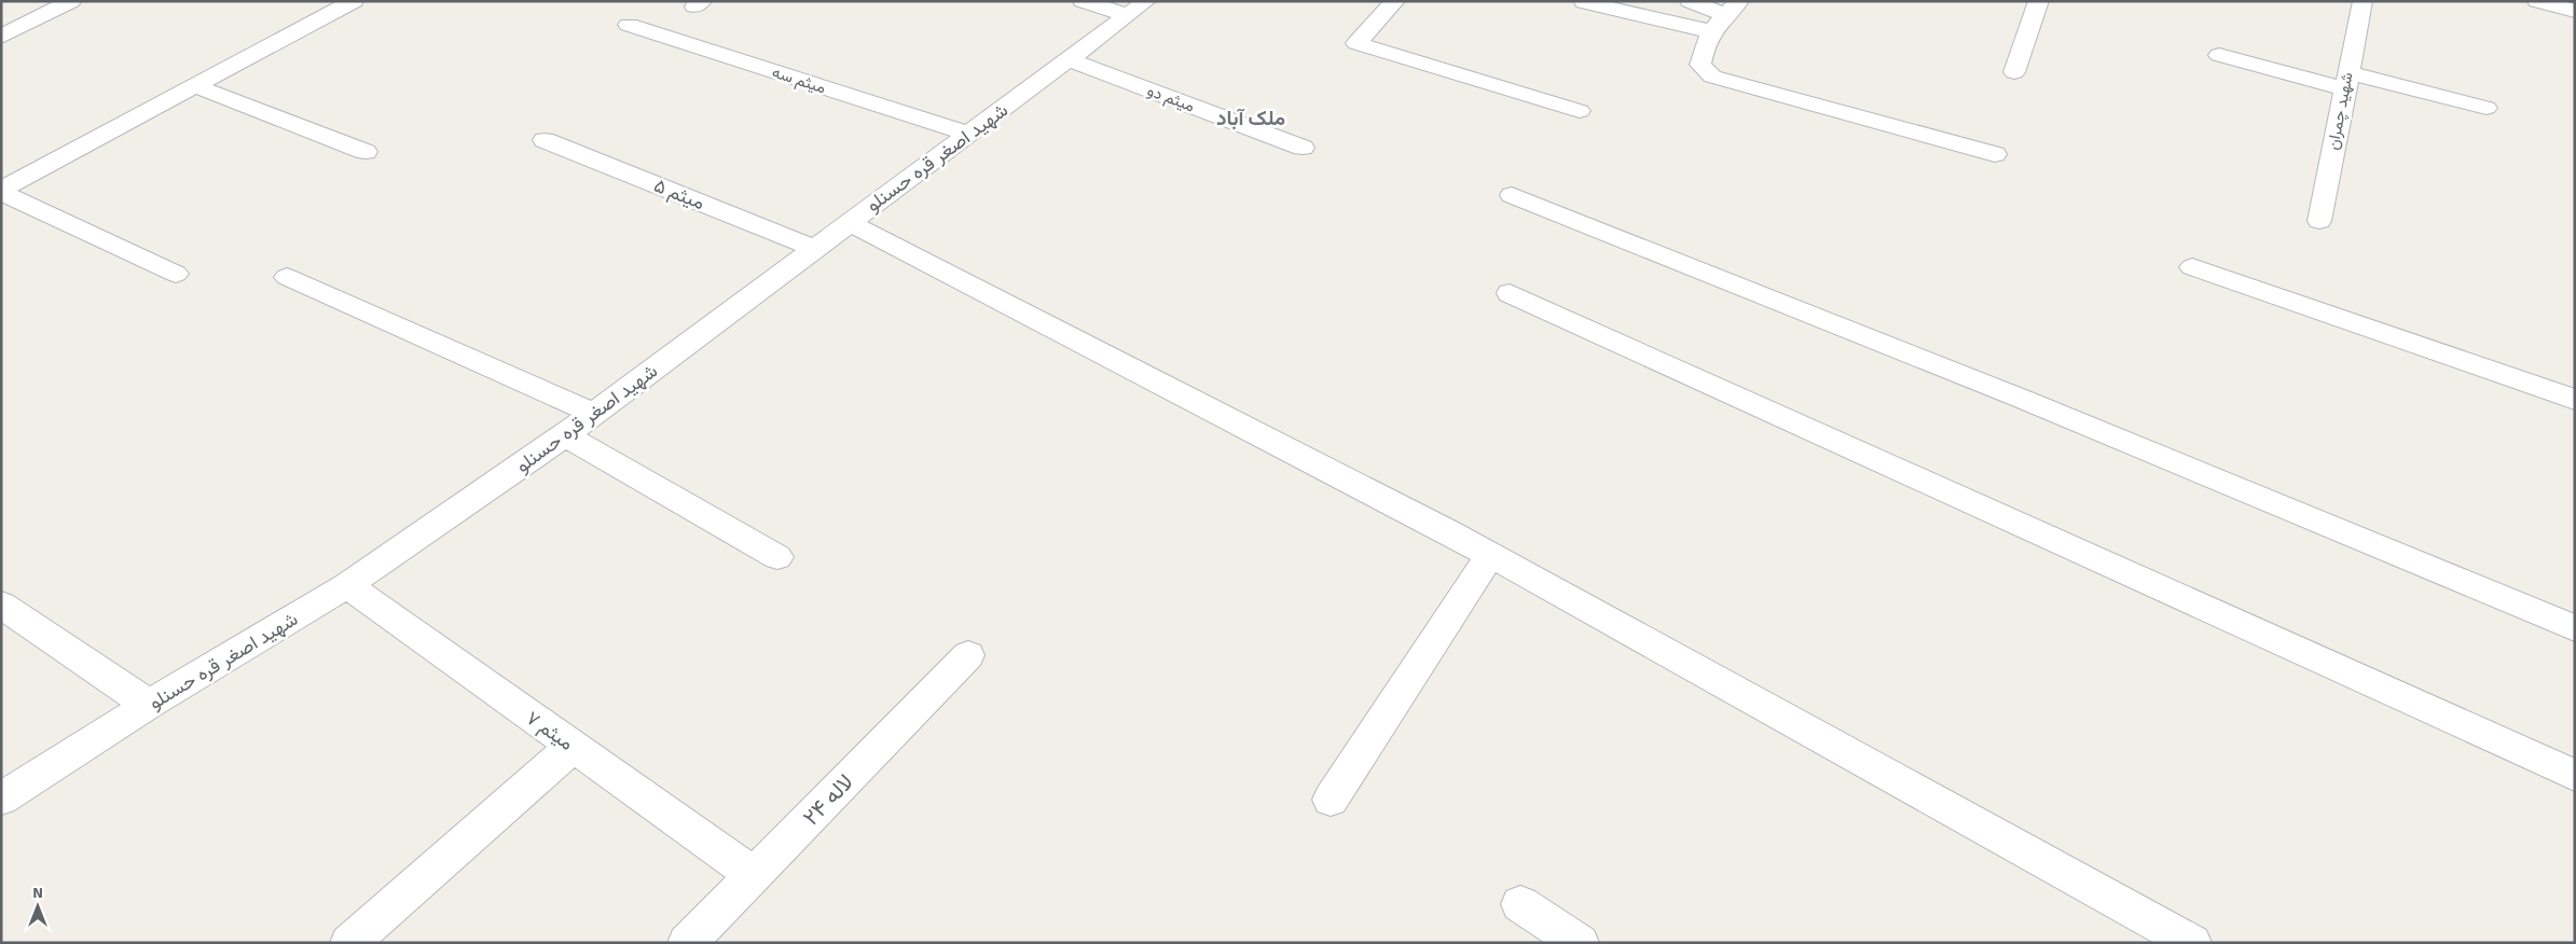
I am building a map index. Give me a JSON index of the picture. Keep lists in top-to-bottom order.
{
  "streets": {
    "street": [
      "میثم سه",
      "میثم دو",
      "شهید چمران",
      "شهید اصغر قره حسنلو",
      "میثم ۵",
      "میثم ۷",
      "لاله ۲۴"
    ]
  },
  "crossings": [
    ["میثم سه", "شهید اصغر قره حسنلو"],
    ["میثم دو", "شهید اصغر قره حسنلو"],
    ["شهید اصغر قره حسنلو", "میثم ۵"],
    ["شهید اصغر قره حسنلو", "میثم ۷"],
    ["میثم ۷", "لاله ۲۴"]
  ],
  "districts": ["ملک آباد"],
  "north": "top"
}
